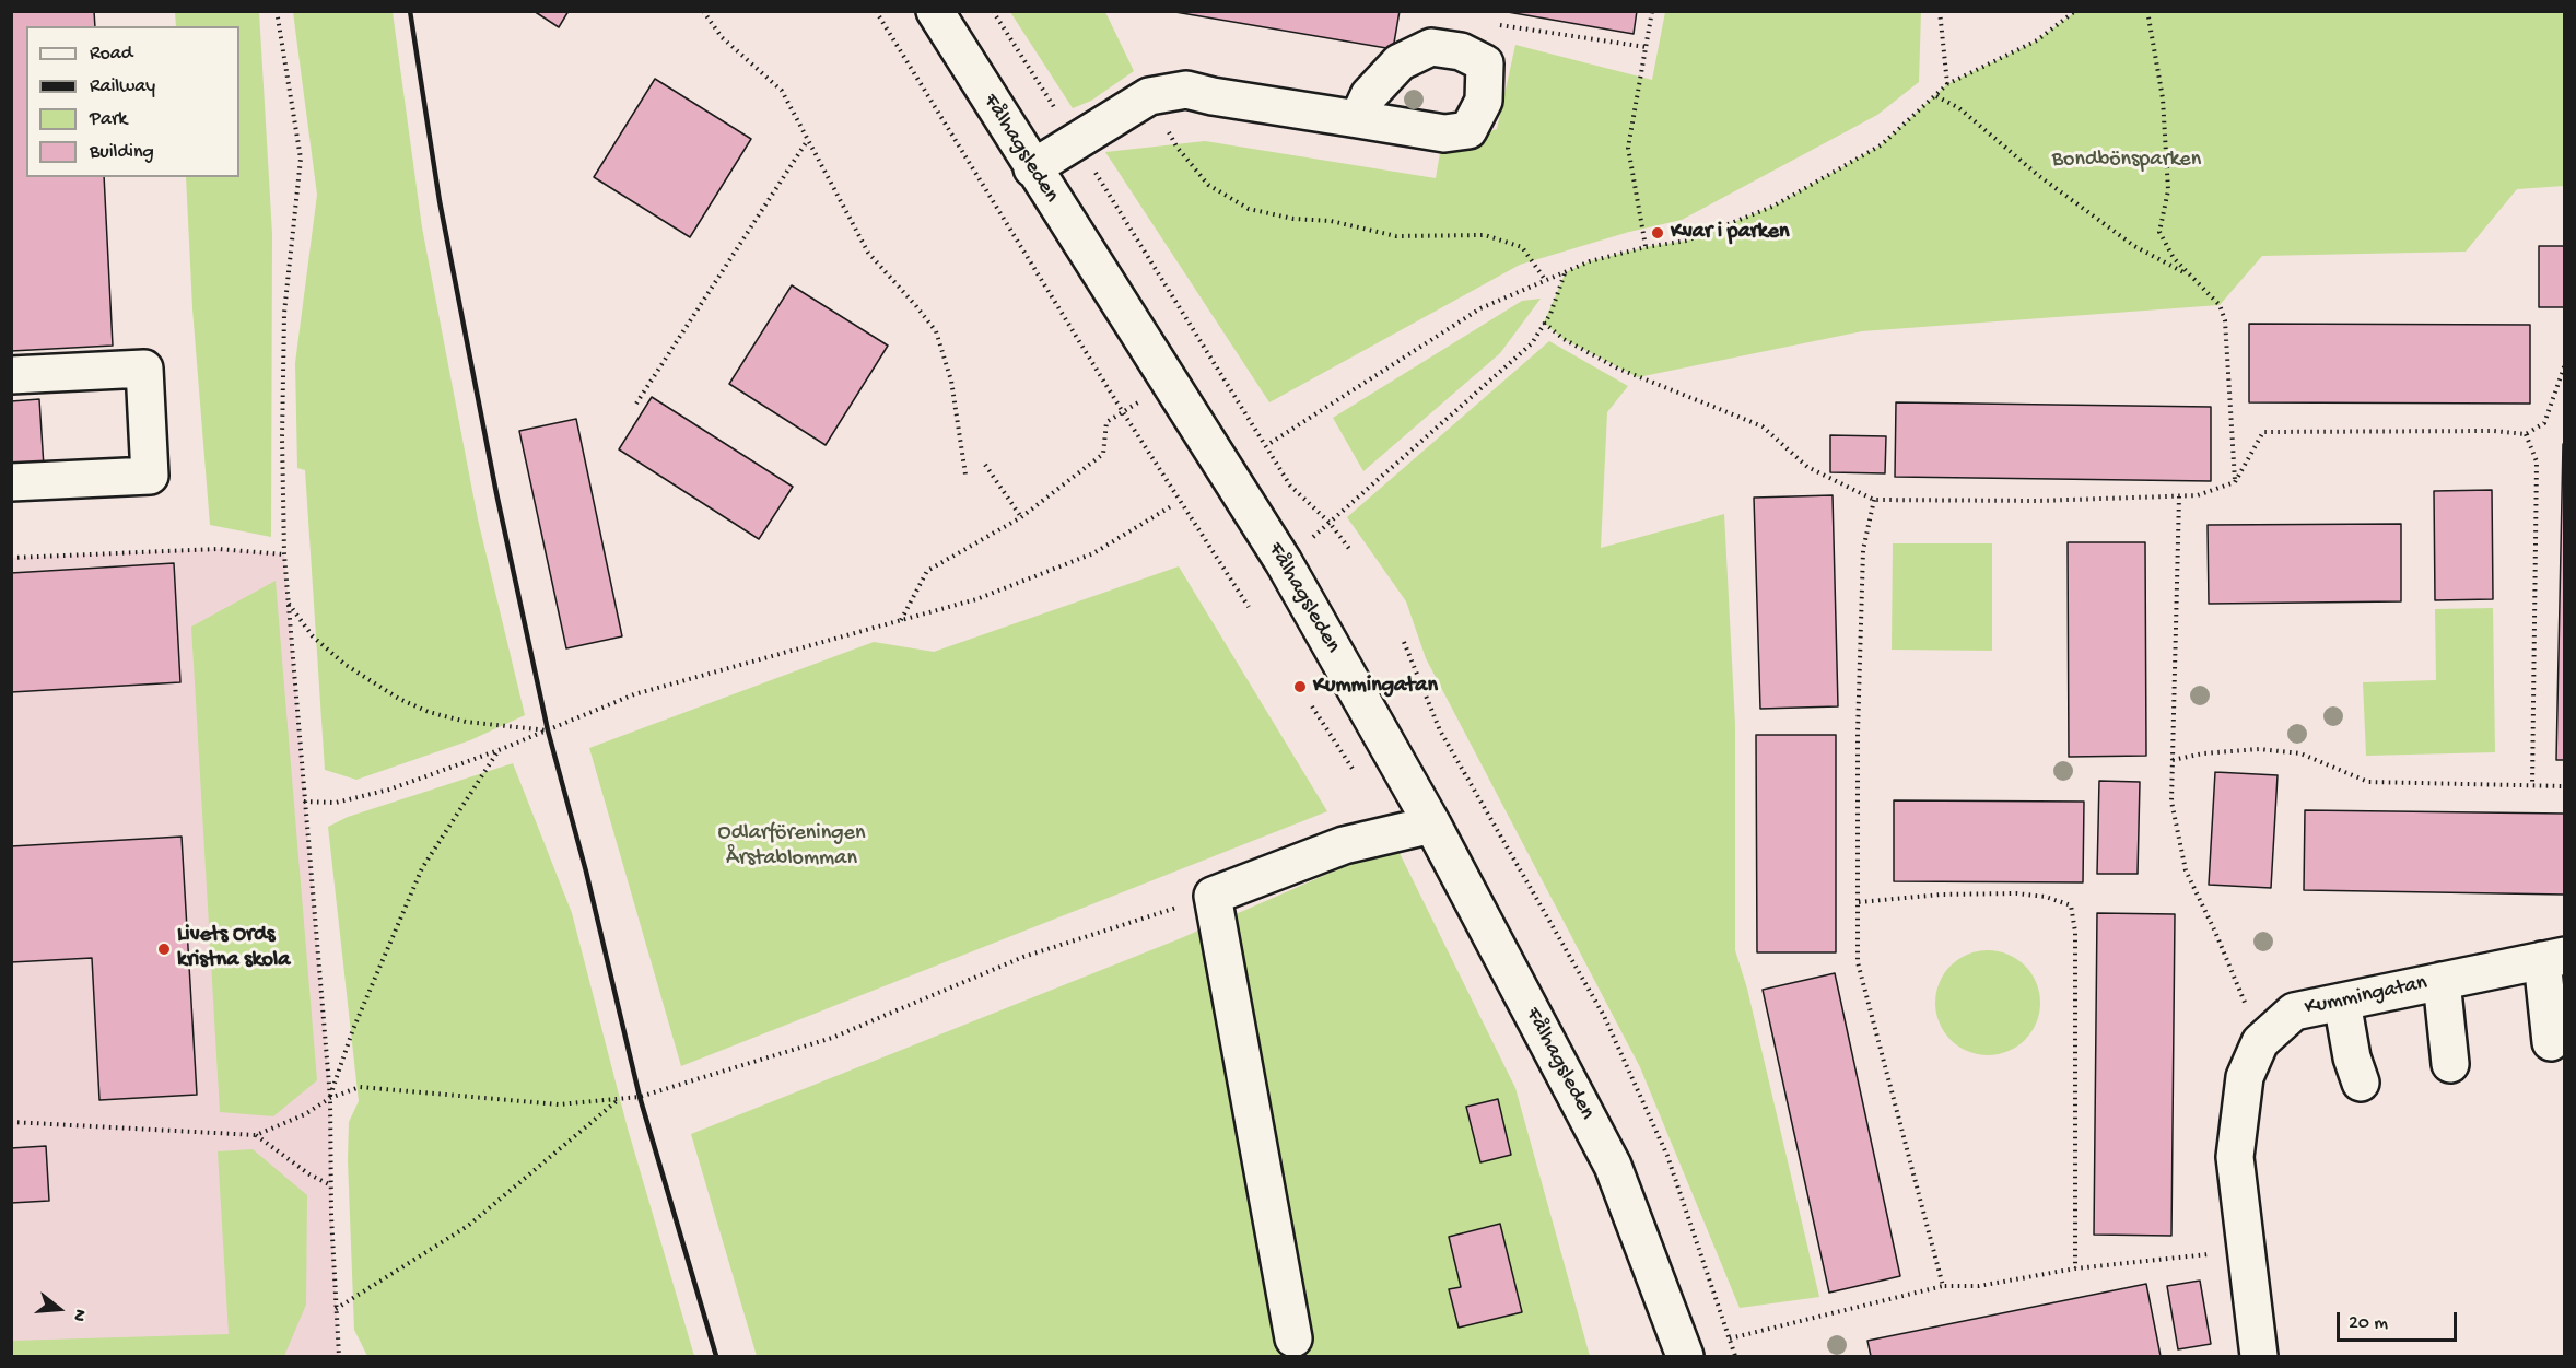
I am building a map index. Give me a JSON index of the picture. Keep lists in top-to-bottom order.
{
  "streets": {
    "street": ["Fålhagsleden", "Kummingatan"]
  },
  "parks": ["Bondbönsparken", "Odlarföreningen Årstablomman"],
  "places": ["Kvar i parken", "Kummingatan", "Livets Ords kristna skola"],
  "legend": [
    "Road",
    "Railway",
    "Park",
    "Building"
  ],
  "scale_bar": "20 m",
  "north": "right"
}
